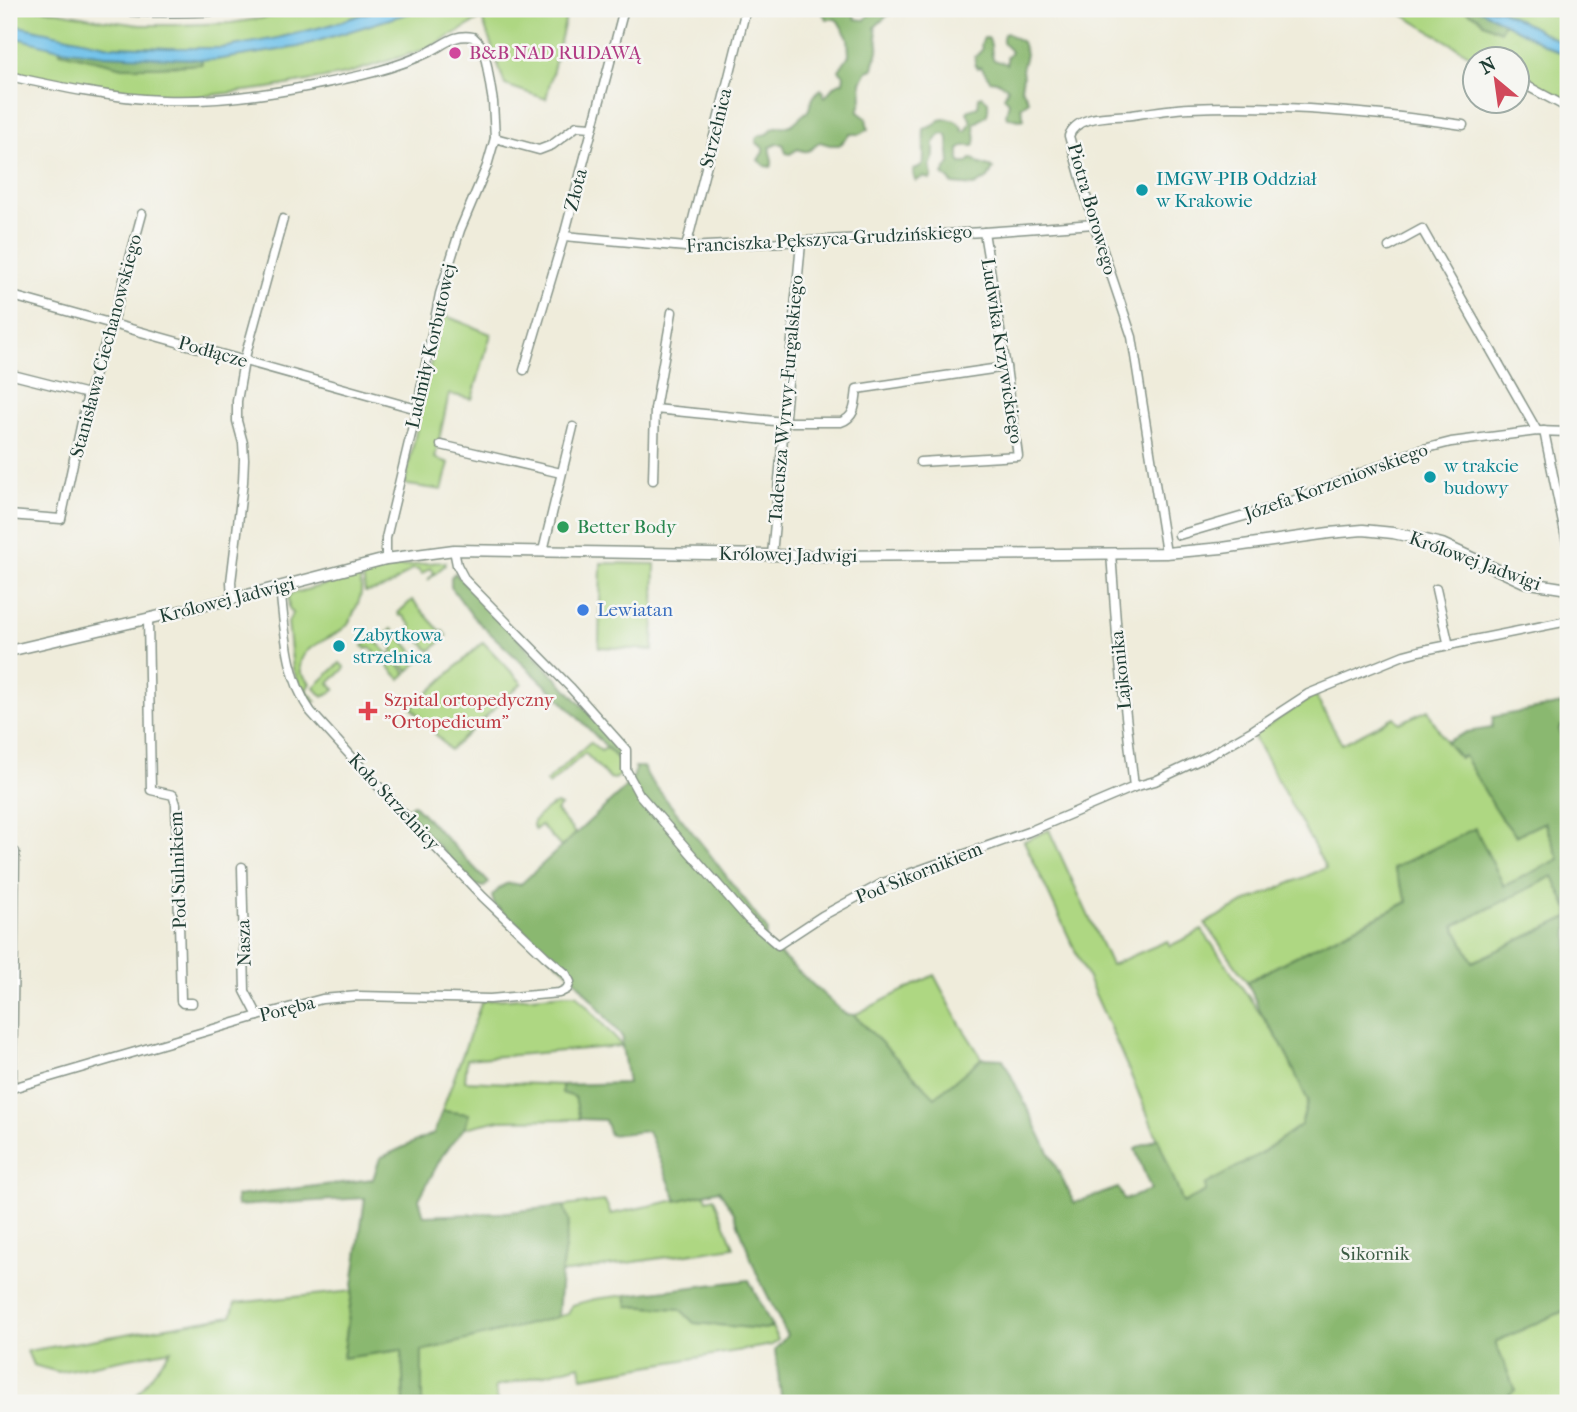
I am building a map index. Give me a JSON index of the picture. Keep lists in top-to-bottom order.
{
  "streets": {
    "street": [
      "Strzelnica",
      "Złota",
      "Piotra Borowego",
      "Franciszka Pększyca-Grudzińskiego",
      "Stanisława Ciechanowskiego",
      "Ludmiły Korbutowej",
      "Ludwika Krzywickiego",
      "Podłącze",
      "Tadeusza Wyrwy-Furgalskiego",
      "Józefa Korzeniowskiego",
      "Królowej Jadwigi",
      "Lajkonika",
      "Koło Strzelnicy",
      "Pod Sulnikiem",
      "Pod Sikornikiem",
      "Nasza",
      "Poręba"
    ]
  },
  "crossings": [
    ["Strzelnica", "Franciszka Pększyca-Grudzińskiego"],
    ["Złota", "Franciszka Pększyca-Grudzińskiego"],
    ["Piotra Borowego", "Franciszka Pększyca-Grudzińskiego"],
    ["Piotra Borowego", "Królowej Jadwigi"],
    ["Franciszka Pększyca-Grudzińskiego", "Ludwika Krzywickiego"],
    ["Franciszka Pększyca-Grudzińskiego", "Tadeusza Wyrwy-Furgalskiego"],
    ["Stanisława Ciechanowskiego", "Podłącze"],
    ["Ludmiły Korbutowej", "Podłącze"],
    ["Ludmiły Korbutowej", "Królowej Jadwigi"],
    ["Tadeusza Wyrwy-Furgalskiego", "Królowej Jadwigi"],
    ["Królowej Jadwigi", "Lajkonika"],
    ["Królowej Jadwigi", "Koło Strzelnicy"],
    ["Królowej Jadwigi", "Pod Sulnikiem"],
    ["Królowej Jadwigi", "Pod Sikornikiem"],
    ["Lajkonika", "Pod Sikornikiem"],
    ["Koło Strzelnicy", "Poręba"],
    ["Nasza", "Poręba"]
  ],
  "parks": ["Sikornik"],
  "places": {
    "other": [
      "B&B NAD RUDAWĄ",
      "IMGW-PIB Oddział w Krakowie",
      "w trakcie budowy",
      "Better Body",
      "Lewiatan",
      "Zabytkowa strzelnica"
    ],
    "health": ["Szpital ortopedyczny \"Ortopedicum\""]
  },
  "north": "top left"
}
